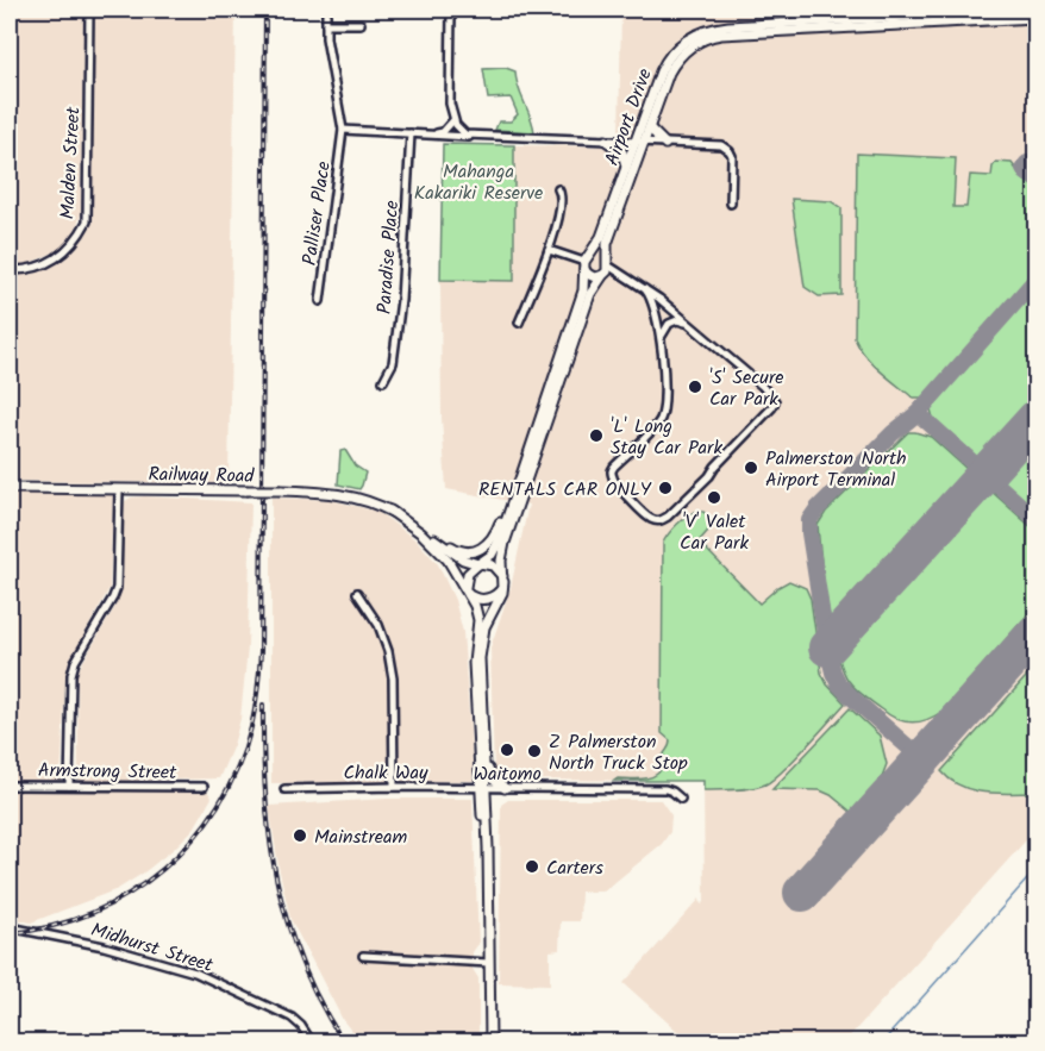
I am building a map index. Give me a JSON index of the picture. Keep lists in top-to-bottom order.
{
  "streets": {
    "main road": ["Airport Drive", "Railway Road"],
    "street": [
      "Malden Street",
      "Palliser Place",
      "Paradise Place",
      "Armstrong Street",
      "Chalk Way",
      "Midhurst Street"
    ]
  },
  "crossings": [
    ["Airport Drive", "Railway Road"],
    ["Railway Road", "Chalk Way"]
  ],
  "parks": ["Mahanga Kakariki Reserve"],
  "places": [
    "'S' Secure Car Park",
    "'L' Long Stay Car Park",
    "Palmerston North Airport Terminal",
    "RENTALS CAR ONLY",
    "'V' Valet Car Park",
    "Waitomo",
    "Z Palmerston North Truck Stop",
    "Mainstream",
    "Carters"
  ]
}
